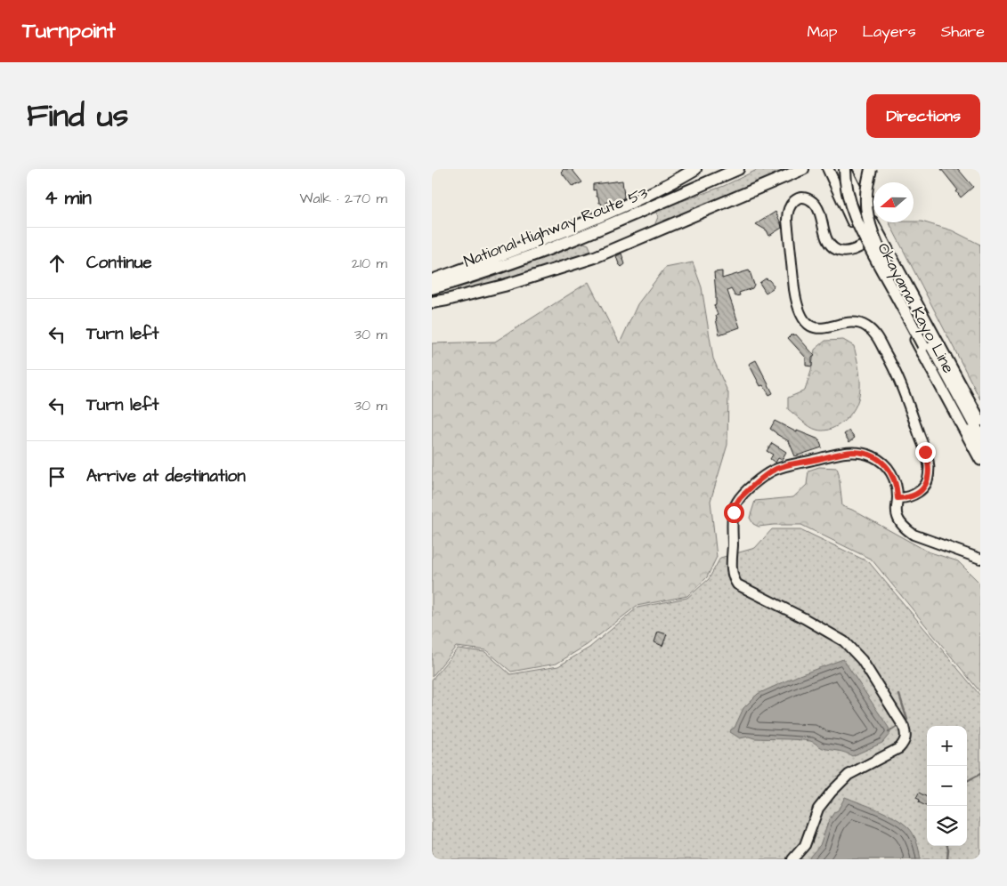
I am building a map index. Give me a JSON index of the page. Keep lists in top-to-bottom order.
{
  "streets": {
    "highway": ["National Highway Route 53"],
    "main road": ["Okayama Kayo Line"]
  },
  "north": "left",
  "page": {
    "header": "Turnpoint",
    "nav": ["Map", "Layers", "Share"],
    "title": "Find us",
    "buttons": "Directions",
    "heading": ["4 min", "Walk · 270 m"],
    "list": [
      ["Continue", "210 m"],
      ["Turn left", "30 m"],
      ["Turn left", "30 m"],
      "Arrive at destination"
    ],
    "map_buttons": ["+", "−"]
  }
}
